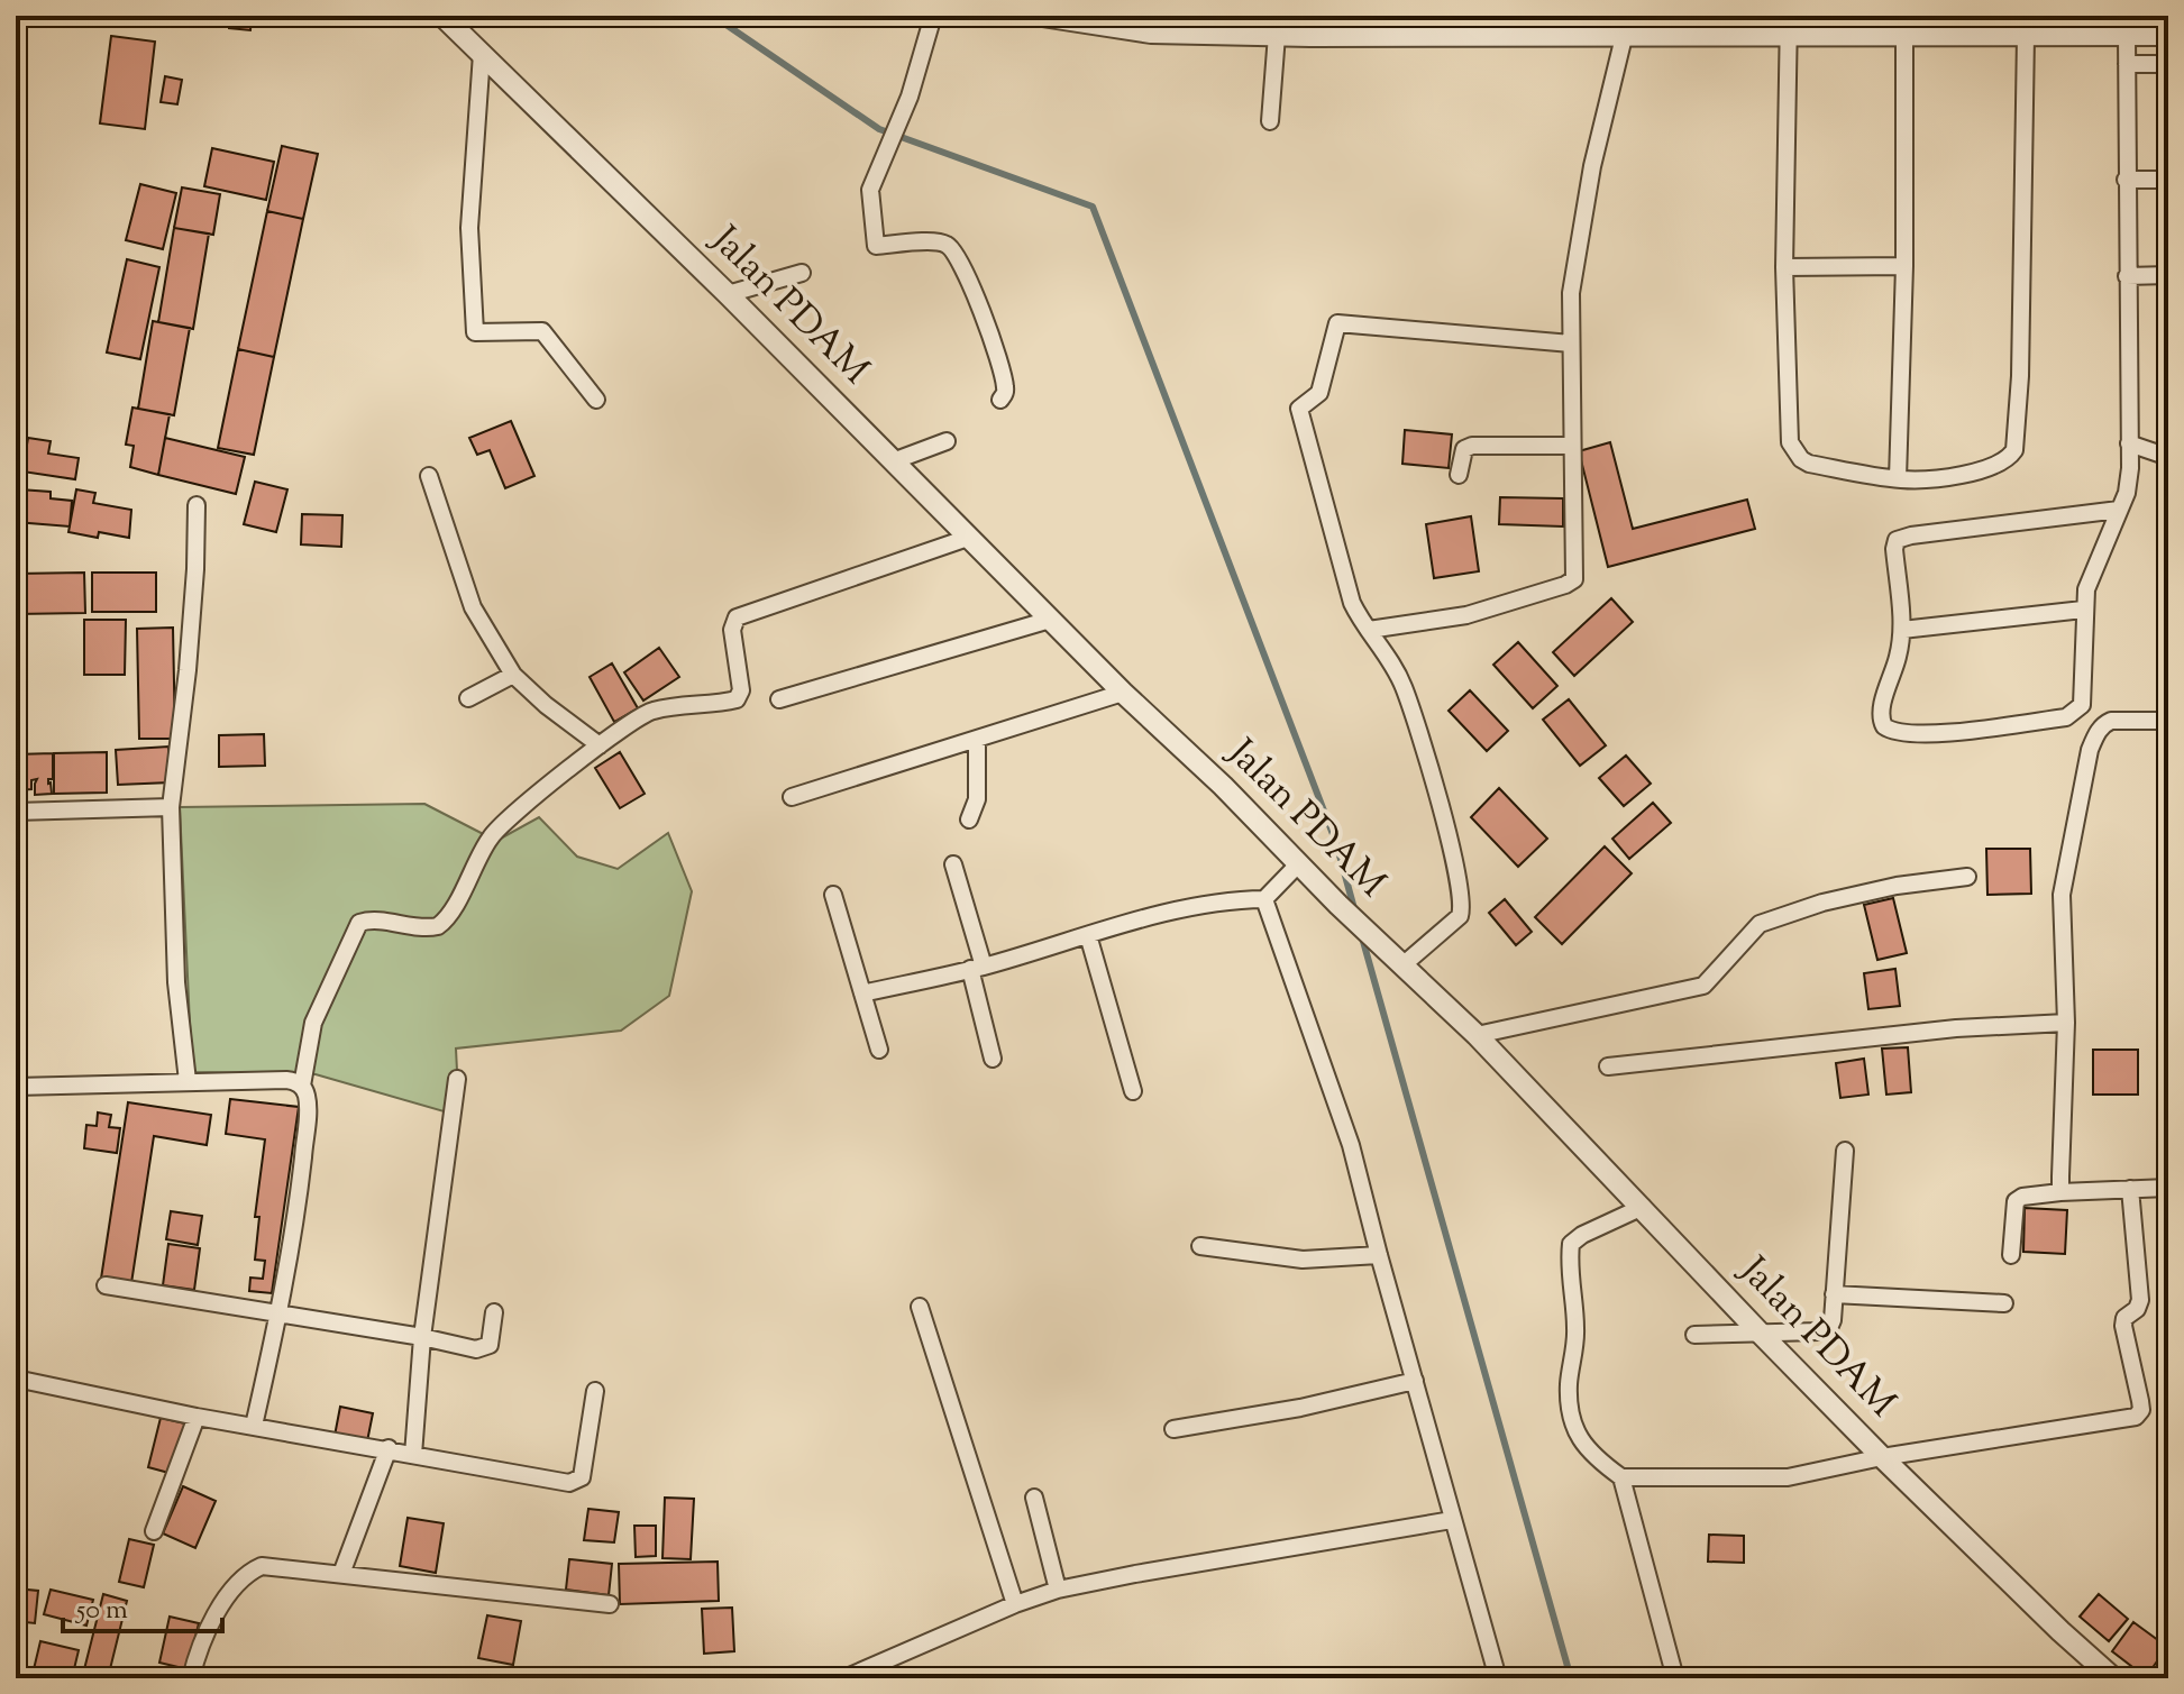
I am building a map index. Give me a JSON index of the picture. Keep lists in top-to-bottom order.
{
  "streets": {
    "street": ["Jalan PDAM"]
  },
  "scale_bar": "50 m"
}
